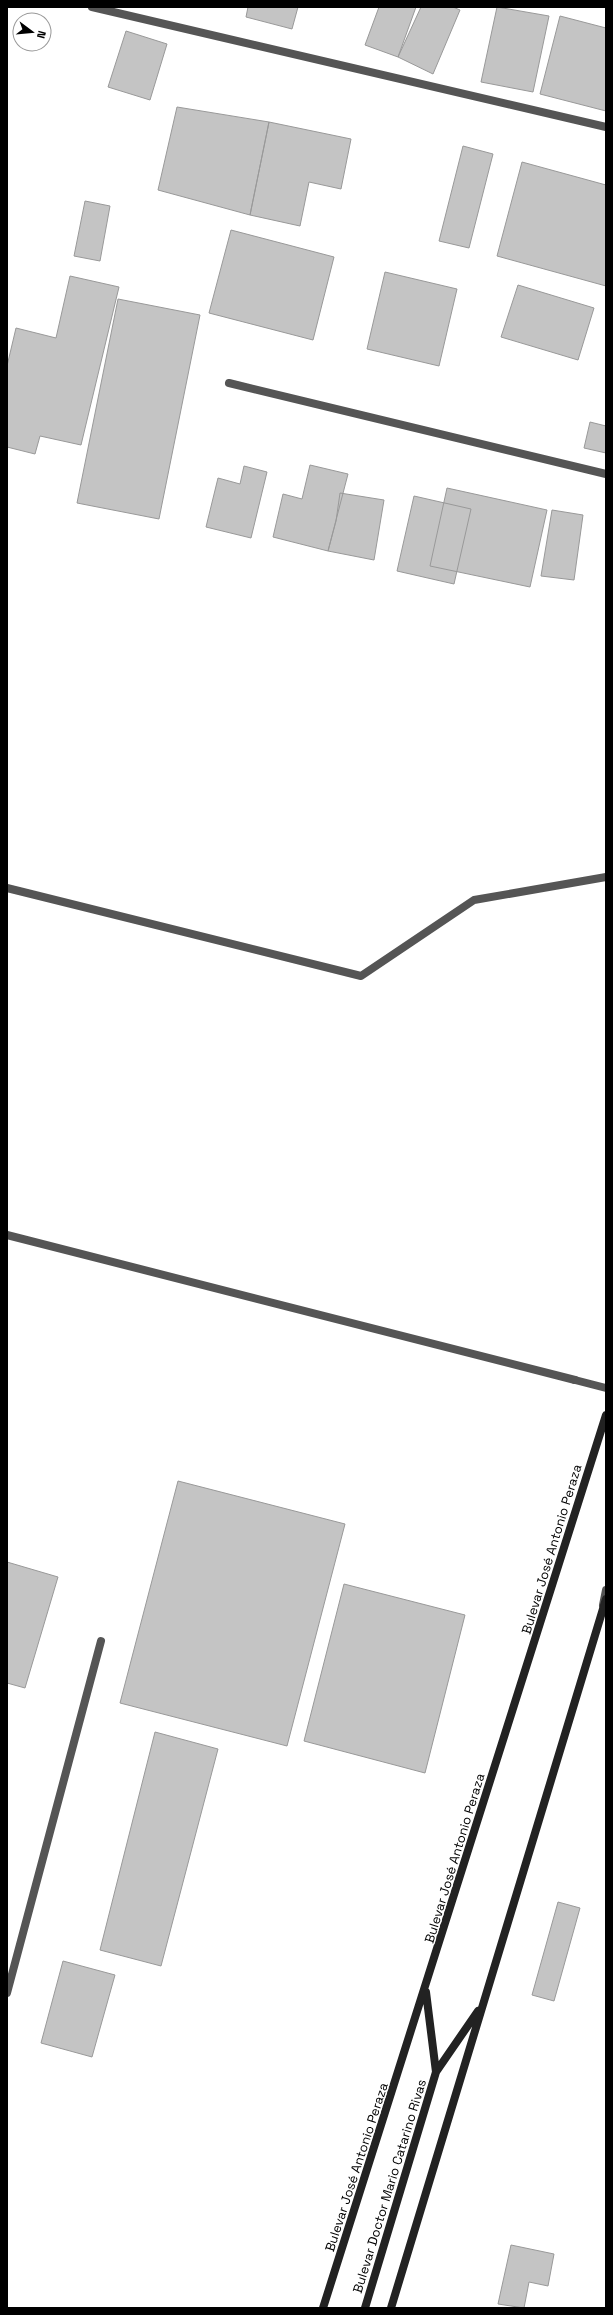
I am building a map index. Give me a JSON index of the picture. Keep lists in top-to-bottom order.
{
  "streets": {
    "street": ["Bulevar José Antonio Peraza", "Bulevar Doctor Mario Catarino Rivas"]
  },
  "north": "right"
}
